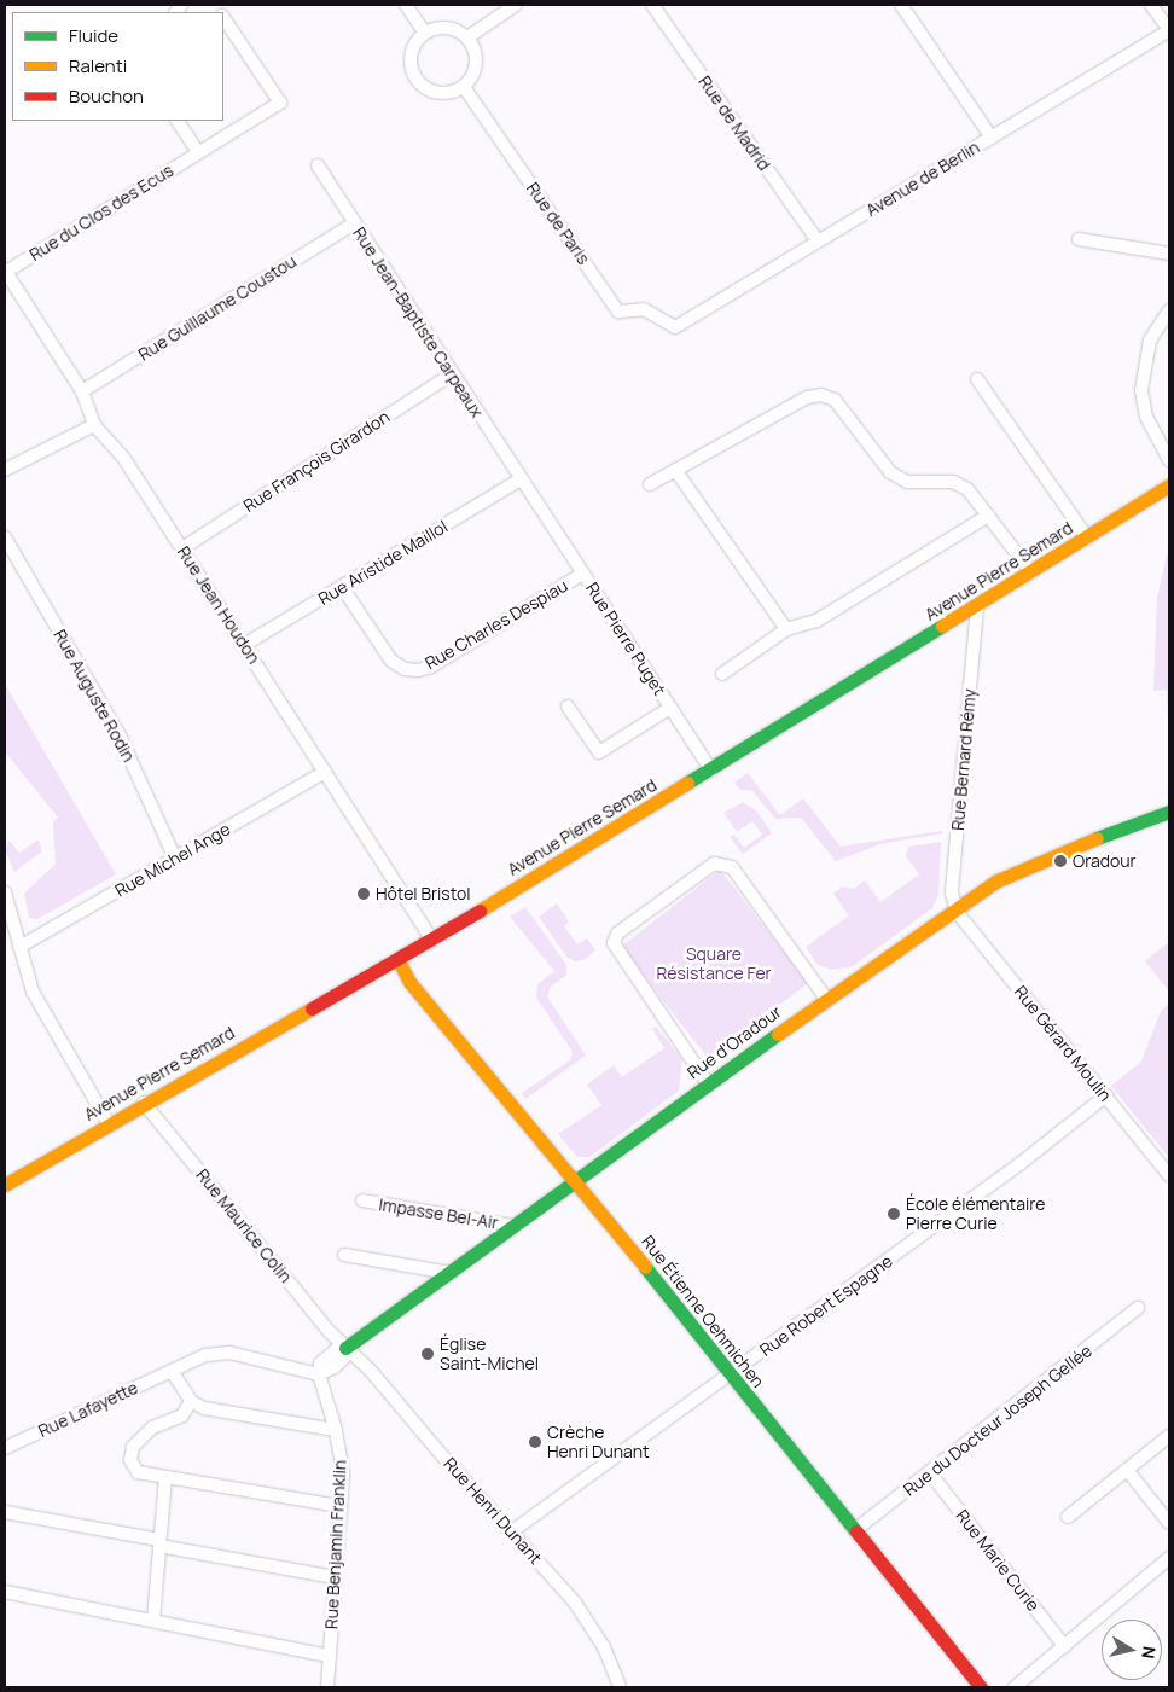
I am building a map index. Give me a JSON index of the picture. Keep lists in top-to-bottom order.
{
  "streets": {
    "street": [
      "Rue de Madrid",
      "Avenue de Berlin",
      "Rue du Clos des Ecus",
      "Rue de Paris",
      "Rue Guillaume Coustou",
      "Rue Jean-Baptiste Carpeaux",
      "Rue François Girardon",
      "Rue Aristide Maillol",
      "Avenue Pierre Semard",
      "Rue Jean Houdon",
      "Rue Charles Despiau",
      "Rue Pierre Puget",
      "Rue Auguste Rodin",
      "Rue Bernard Rémy",
      "Rue Michel Ange",
      "Rue d'Oradour",
      "Rue Gérard Moulin",
      "Impasse Bel-Air",
      "Rue Maurice Colin",
      "Rue Robert Espagne",
      "Rue Étienne Oehmichen",
      "Rue Lafayette",
      "Rue du Docteur Joseph Gellée",
      "Rue Henri Dunant",
      "Rue Benjamin Franklin",
      "Rue Marie Curie"
    ]
  },
  "crossings": [
    ["Rue de Madrid", "Avenue de Berlin"],
    ["Avenue de Berlin", "Rue de Paris"],
    ["Rue du Clos des Ecus", "Rue Jean Houdon"],
    ["Rue Guillaume Coustou", "Rue Jean-Baptiste Carpeaux"],
    ["Rue Guillaume Coustou", "Rue Jean Houdon"],
    ["Rue Jean-Baptiste Carpeaux", "Rue François Girardon"],
    ["Rue Jean-Baptiste Carpeaux", "Rue Aristide Maillol"],
    ["Rue Jean-Baptiste Carpeaux", "Rue Pierre Puget"],
    ["Rue François Girardon", "Rue Jean Houdon"],
    ["Rue Aristide Maillol", "Rue Jean Houdon"],
    ["Rue Aristide Maillol", "Rue Charles Despiau"],
    ["Rue Aristide Maillol", "Rue Pierre Puget"],
    ["Avenue Pierre Semard", "Rue Jean Houdon"],
    ["Avenue Pierre Semard", "Rue Pierre Puget"],
    ["Avenue Pierre Semard", "Rue Bernard Rémy"],
    ["Avenue Pierre Semard", "Rue Maurice Colin"],
    ["Avenue Pierre Semard", "Rue Étienne Oehmichen"],
    ["Rue Jean Houdon", "Rue Michel Ange"],
    ["Rue Charles Despiau", "Rue Pierre Puget"],
    ["Rue Auguste Rodin", "Rue Michel Ange"],
    ["Rue Bernard Rémy", "Rue d'Oradour"],
    ["Rue Bernard Rémy", "Rue Gérard Moulin"],
    ["Rue d'Oradour", "Rue Gérard Moulin"],
    ["Rue d'Oradour", "Impasse Bel-Air"],
    ["Rue d'Oradour", "Rue Maurice Colin"],
    ["Rue d'Oradour", "Rue Étienne Oehmichen"],
    ["Rue d'Oradour", "Rue Henri Dunant"],
    ["Rue Gérard Moulin", "Rue Robert Espagne"],
    ["Rue Maurice Colin", "Rue Henri Dunant"],
    ["Rue Robert Espagne", "Rue Étienne Oehmichen"],
    ["Rue Robert Espagne", "Rue Henri Dunant"],
    ["Rue Étienne Oehmichen", "Rue du Docteur Joseph Gellée"],
    ["Rue Lafayette", "Rue Benjamin Franklin"],
    ["Rue du Docteur Joseph Gellée", "Rue Marie Curie"]
  ],
  "parks": ["Square Résistance Fer"],
  "places": [
    "Oradour",
    "Hôtel Bristol",
    "École élémentaire Pierre Curie",
    "Église Saint-Michel",
    "Crèche Henri Dunant"
  ],
  "legend": ["Fluide", "Ralenti", "Bouchon"],
  "north": "right"
}
